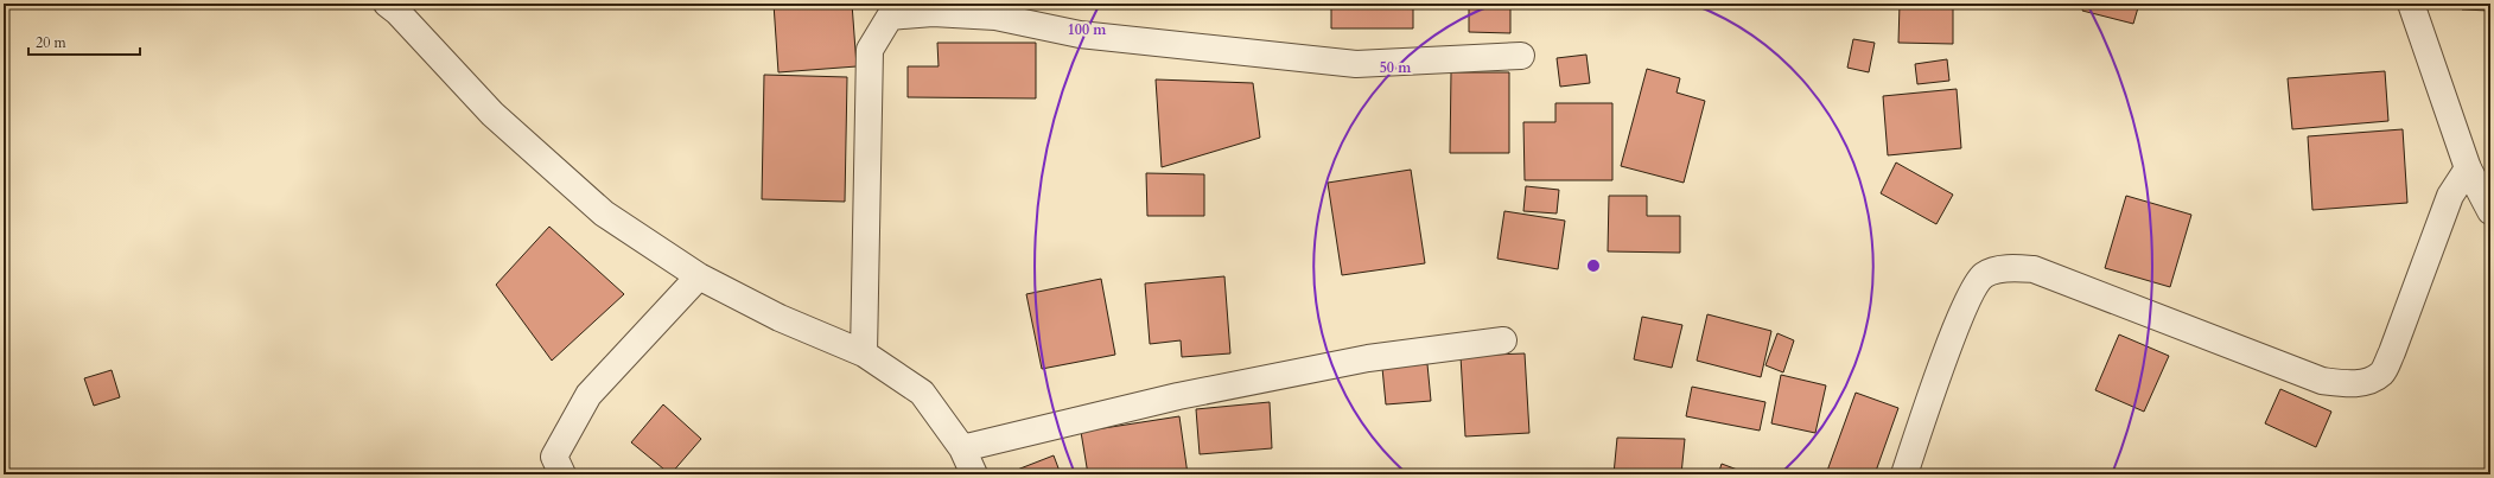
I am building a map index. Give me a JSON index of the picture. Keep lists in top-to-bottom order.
{
  "scale_bar": "20 m",
  "rings": ["100 m", "50 m"]
}
